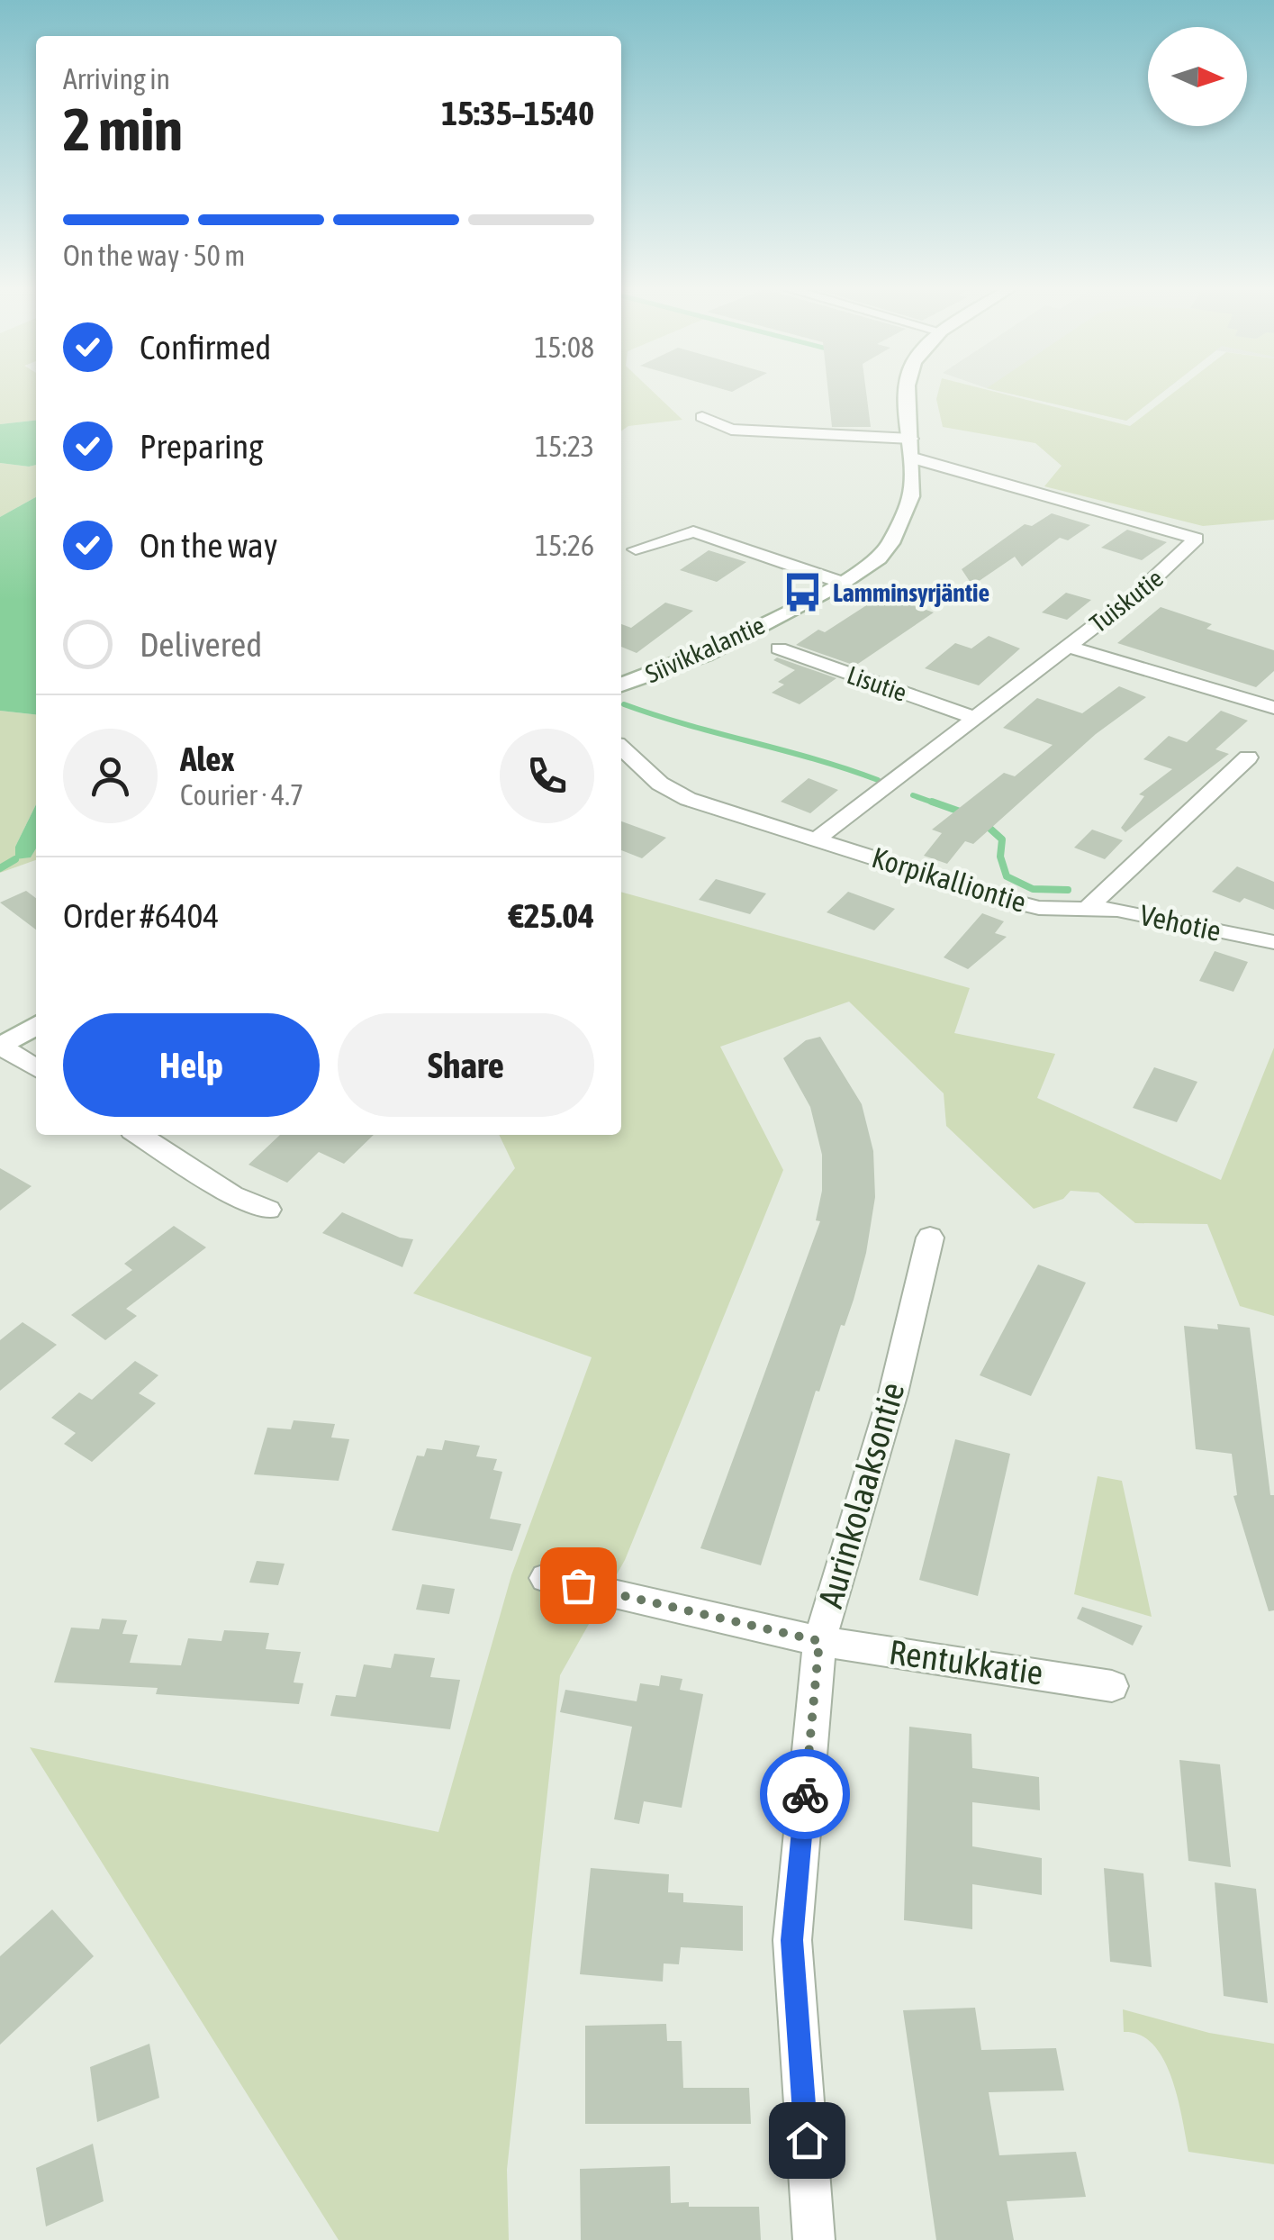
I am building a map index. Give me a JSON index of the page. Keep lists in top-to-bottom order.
{
  "streets": {
    "main road": ["Siivikkalantie"],
    "street": [
      "Tuiskutie",
      "Lisutie",
      "Korpikalliontie",
      "Vehotie",
      "Aurinkolaaksontie",
      "Rentukkatie"
    ]
  },
  "crossings": [
    ["Tuiskutie", "Siivikkalantie"],
    ["Tuiskutie", "Lisutie"],
    ["Tuiskutie", "Korpikalliontie"],
    ["Korpikalliontie", "Vehotie"],
    ["Aurinkolaaksontie", "Rentukkatie"]
  ],
  "places": {
    "bus stop": ["Lamminsyrjäntie"]
  },
  "north": "right",
  "page": {
    "heading": ["2 min", "Arriving in", "15:35–15:40"],
    "panel": [
      "Alex",
      "Courier · 4.7",
      "Order #6404",
      "€25.04"
    ],
    "bar": "On the way · 50 m",
    "list": [
      ["Confirmed", "15:08"],
      ["Preparing", "15:23"],
      ["On the way", "15:26"],
      "Delivered"
    ],
    "buttons": ["Help", "Share"]
  }
}
